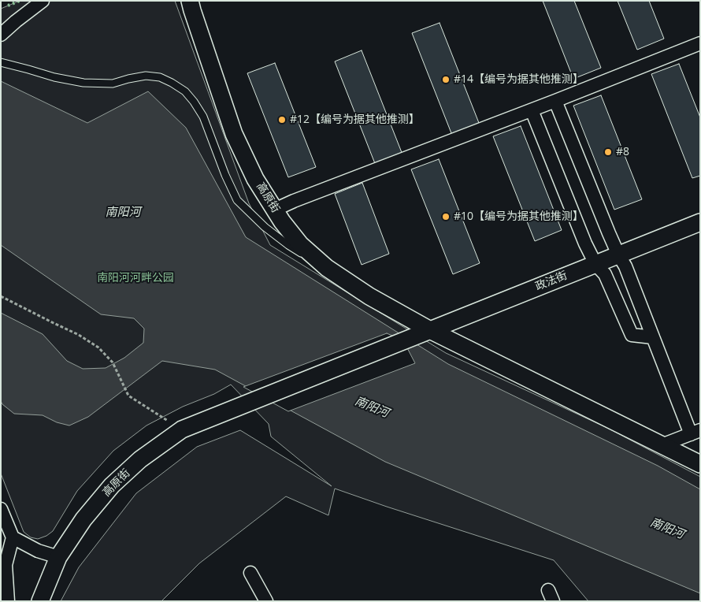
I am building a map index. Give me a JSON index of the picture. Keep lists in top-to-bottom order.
{
  "streets": {
    "street": ["高原街", "政法街"]
  },
  "crossings": [
    ["高原街", "政法街"]
  ],
  "water": ["南阳河"],
  "parks": ["南阳河河畔公园"],
  "places": [
    "#14【编号为据其他推测】",
    "#12【编号为据其他推测】",
    "#8",
    "#10【编号为据其他推测】"
  ]
}
